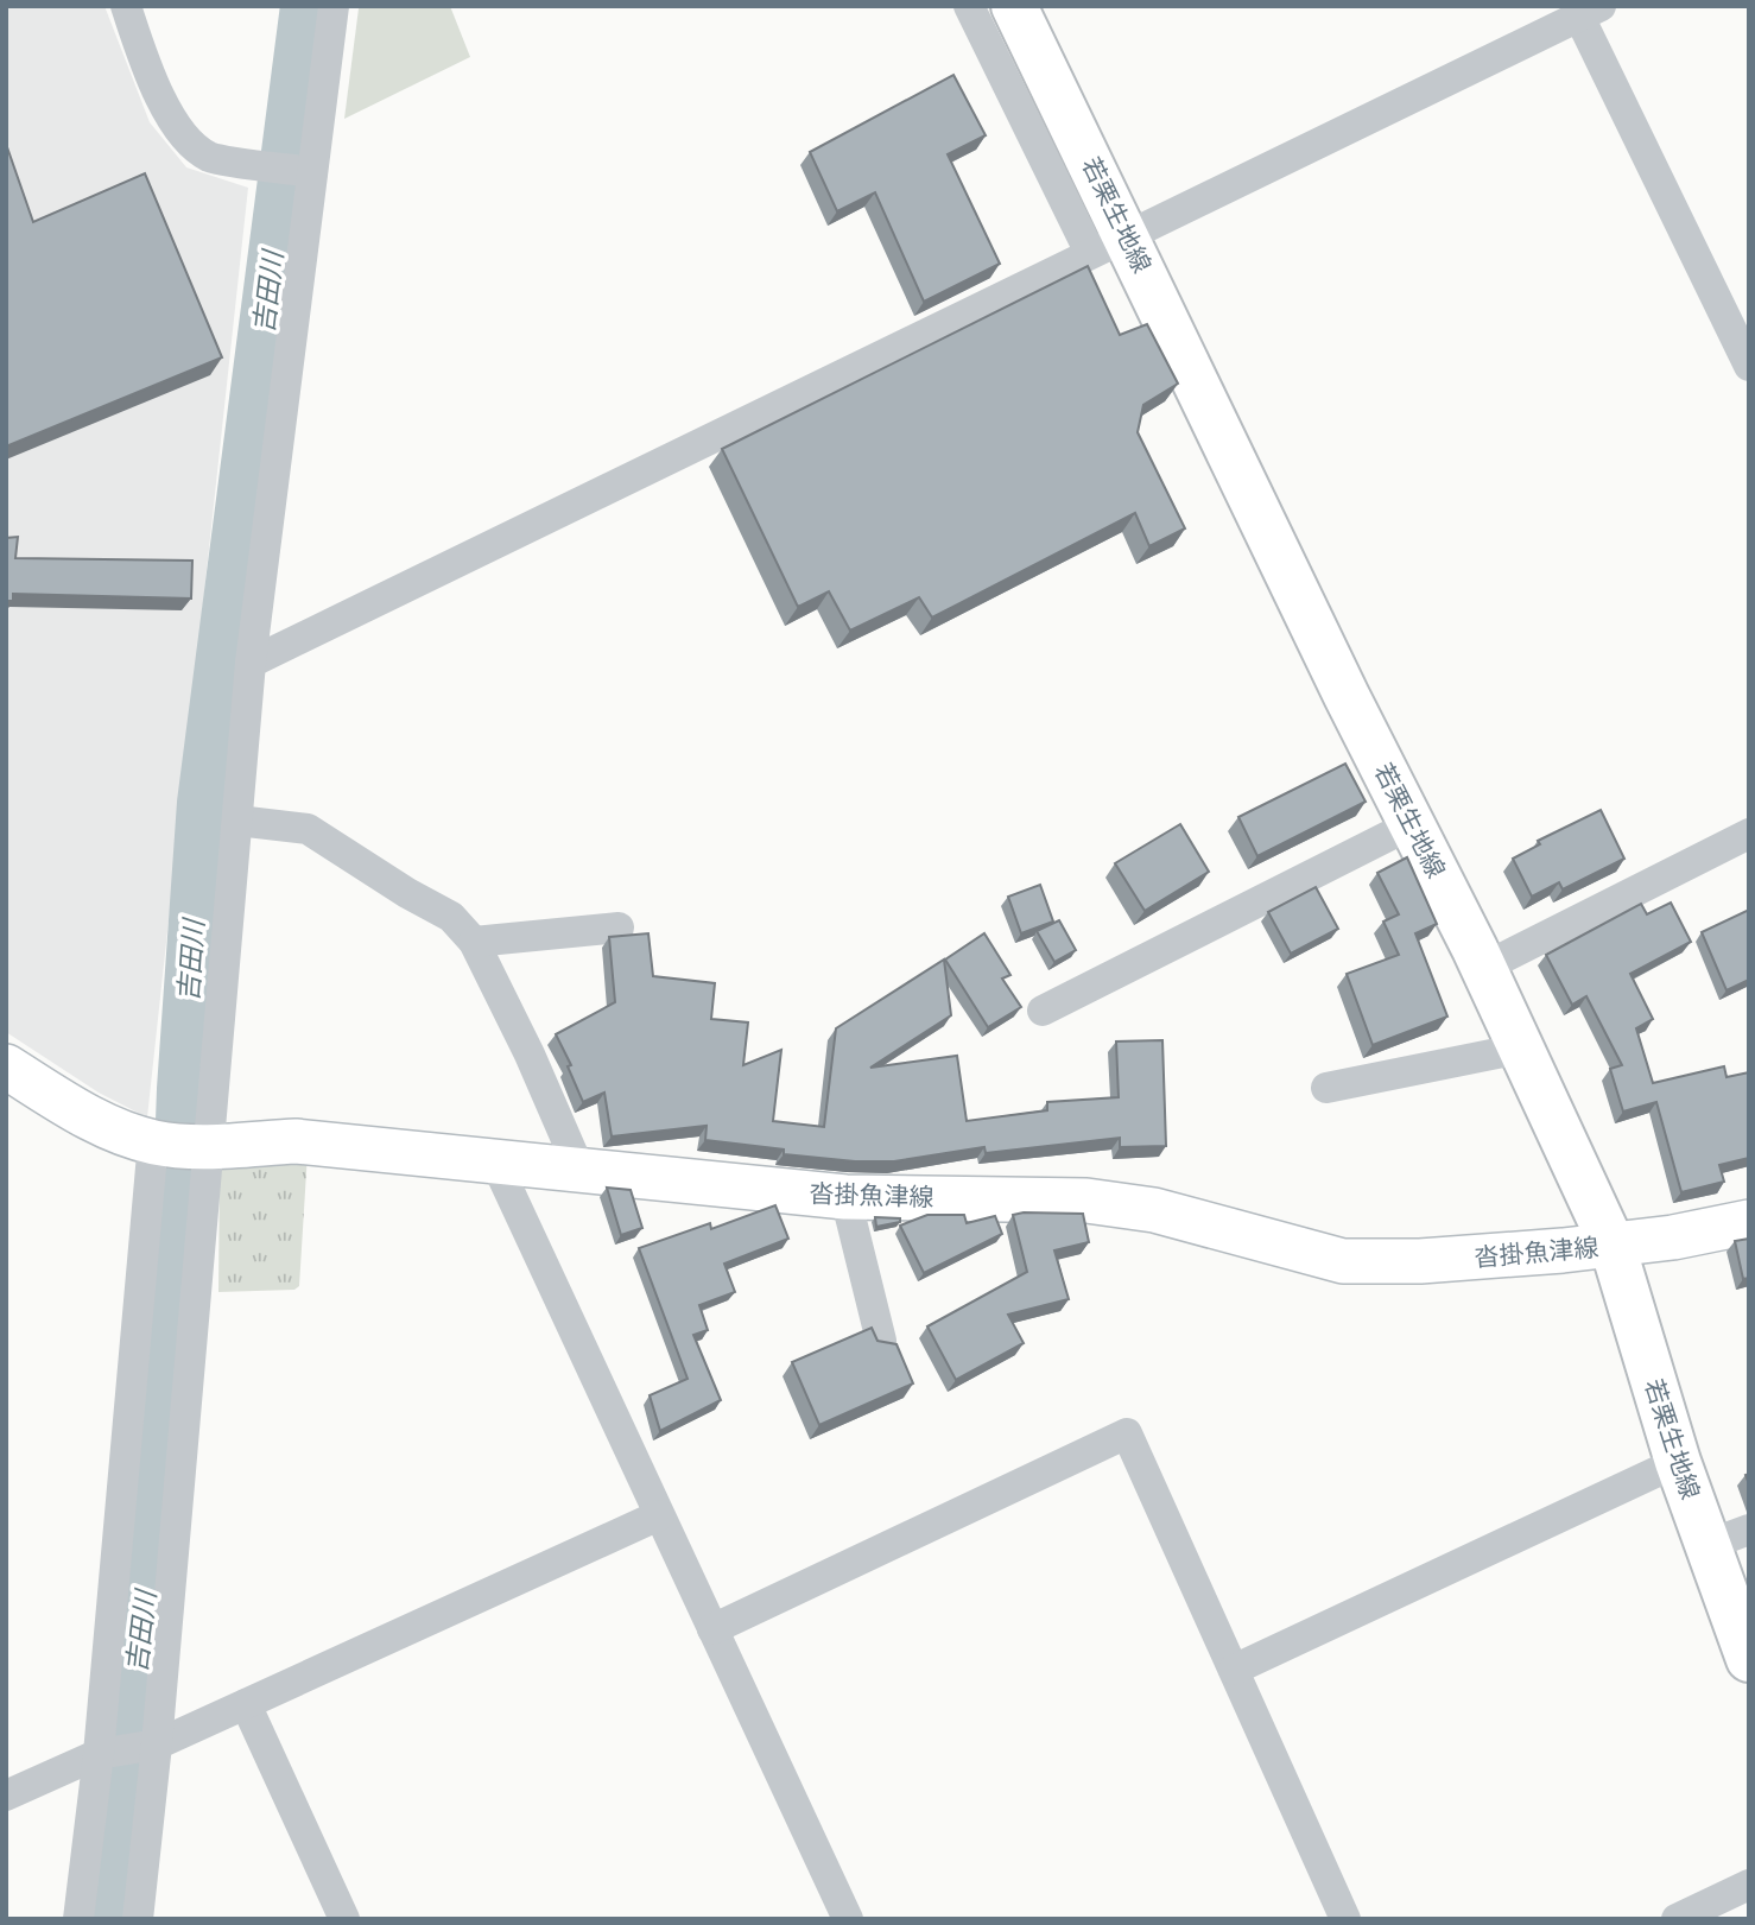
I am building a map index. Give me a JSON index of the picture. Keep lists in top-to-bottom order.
{
  "streets": {
    "main road": ["若栗生地線", "沓掛魚津線"]
  },
  "crossings": [
    ["若栗生地線", "沓掛魚津線"]
  ],
  "water": ["吉田川"]
}
